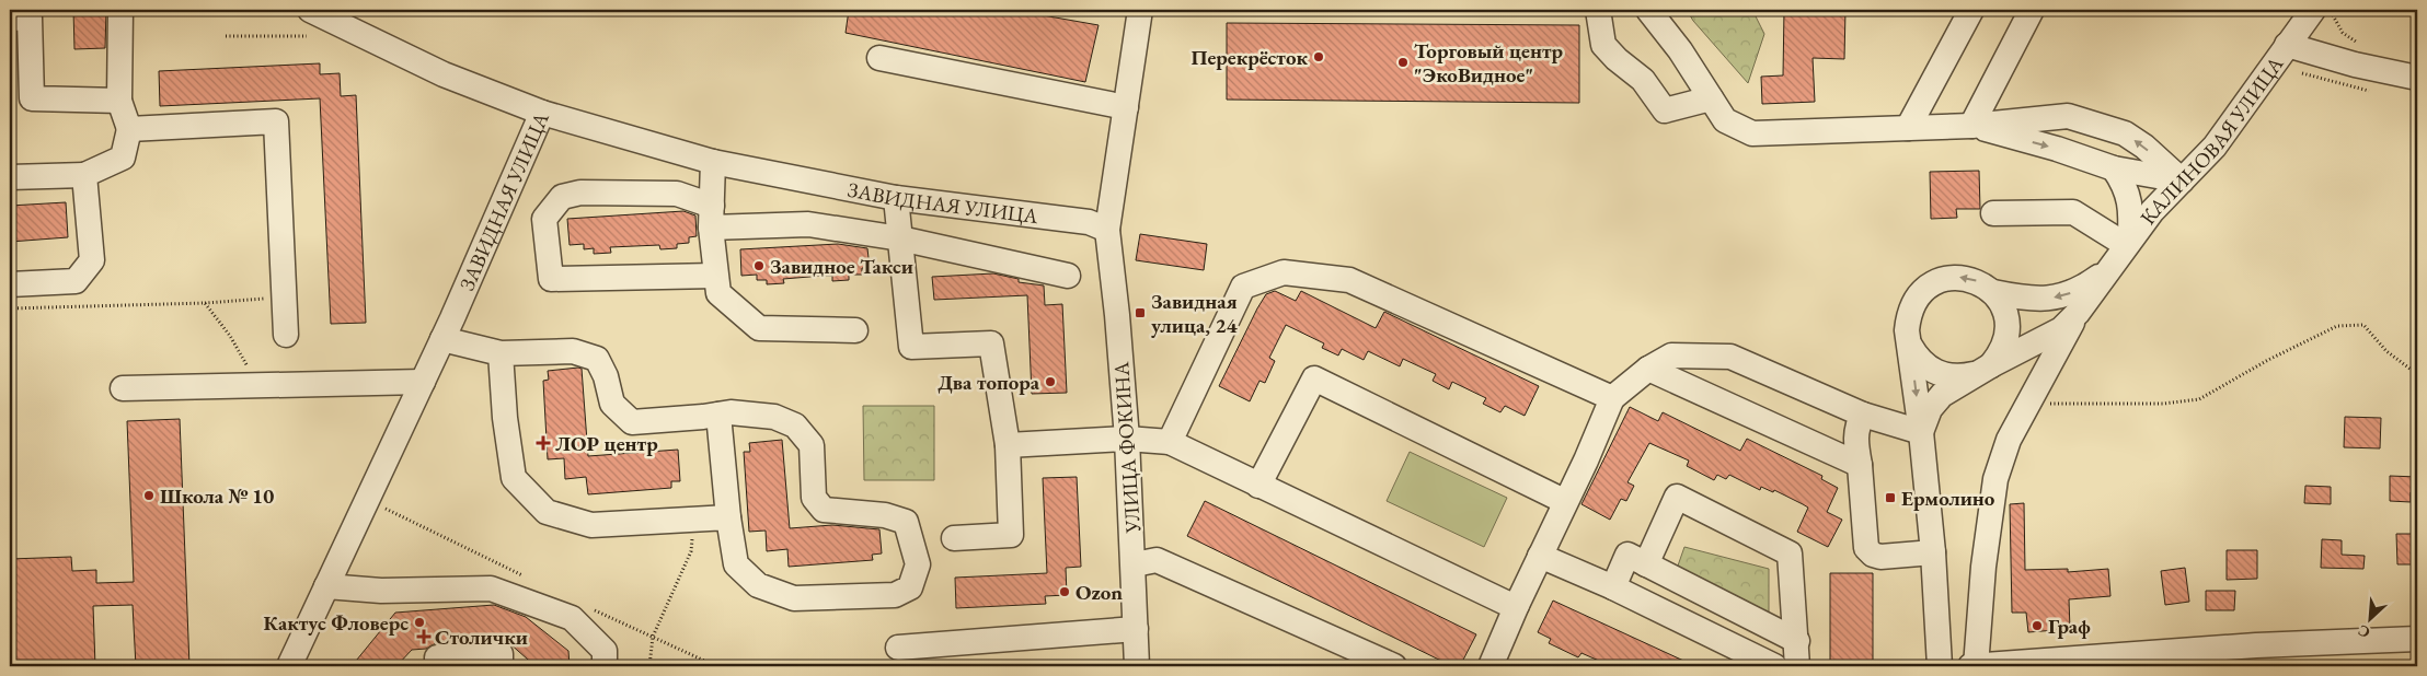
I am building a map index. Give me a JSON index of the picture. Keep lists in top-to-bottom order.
{
  "streets": {
    "street": ["КАЛИНОВАЯ УЛИЦА", "ЗАВИДНАЯ УЛИЦА", "УЛИЦА ФОКИНА"]
  },
  "crossings": [
    ["ЗАВИДНАЯ УЛИЦА", "УЛИЦА ФОКИНА"]
  ],
  "places": {
    "other": [
      "Перекрёсток",
      "Торговый центр \"ЭкоВидное\"",
      "Завидное Такси",
      "Два топора",
      "Школа № 10",
      "Ozon",
      "Кактус Фловерс",
      "Граф"
    ],
    "transit": ["Завидная улица, 24", "Ермолино"],
    "health": ["ЛОР центр", "Столички"]
  },
  "north": "bottom left"
}
